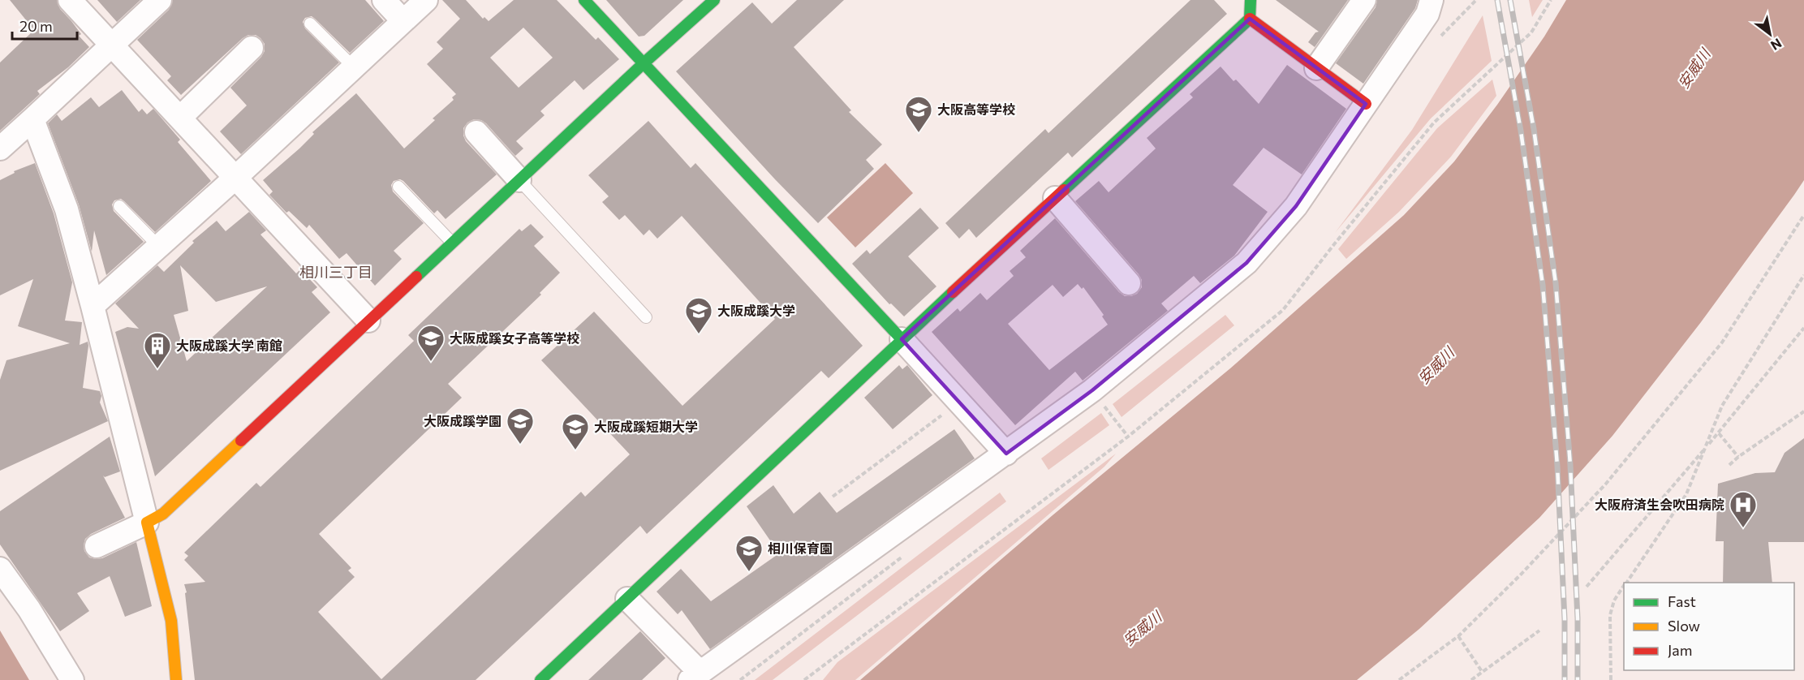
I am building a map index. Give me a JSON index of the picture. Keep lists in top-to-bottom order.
{
  "districts": ["相川三丁目"],
  "water": ["安威川"],
  "places": {
    "school or university": [
      "大阪高等学校",
      "大阪成蹊大学",
      "大阪成蹊女子高等学校",
      "大阪成蹊学園",
      "大阪成蹊短期大学",
      "相川保育園"
    ],
    "building": ["大阪成蹊大学 南館"],
    "hospital": ["大阪府済生会吹田病院"]
  },
  "legend": ["Fast", "Slow", "Jam"],
  "scale_bar": "20 m",
  "north": "bottom right"
}
